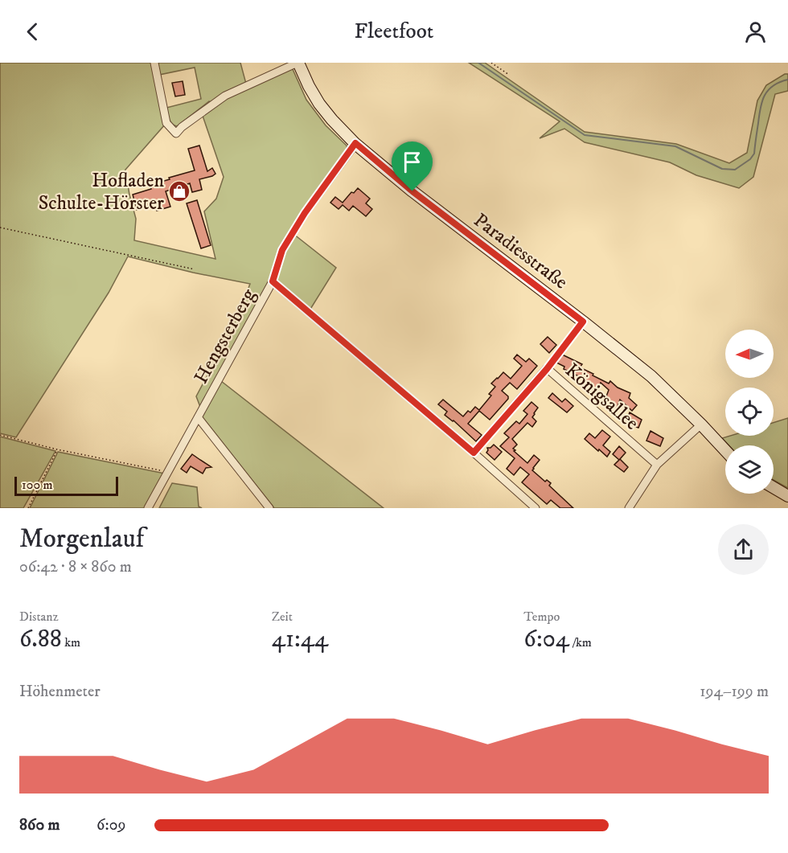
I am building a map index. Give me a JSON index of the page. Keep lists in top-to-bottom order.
{
  "streets": {
    "main road": ["Paradiesstraße"],
    "street": ["Hengsterberg", "Königsallee"]
  },
  "crossings": [
    ["Paradiesstraße", "Hengsterberg"]
  ],
  "places": {
    "shop": ["Hofladen Schulte-Hörster"]
  },
  "scale_bar": "100 m",
  "north": "left",
  "page": {
    "header": "Fleetfoot",
    "scale": "100 m",
    "heading": ["Morgenlauf", "06:42 · 8 × 860 m"],
    "stats": [
      ["Distanz", "6.88 km"],
      ["Zeit", "41:44"],
      ["Tempo", "6:04 /km"]
    ],
    "chart": ["Höhenmeter", "194–199 m"],
    "list": [
      {
        "name": "860 m",
        "note": "6:09"
      }
    ]
  }
}
